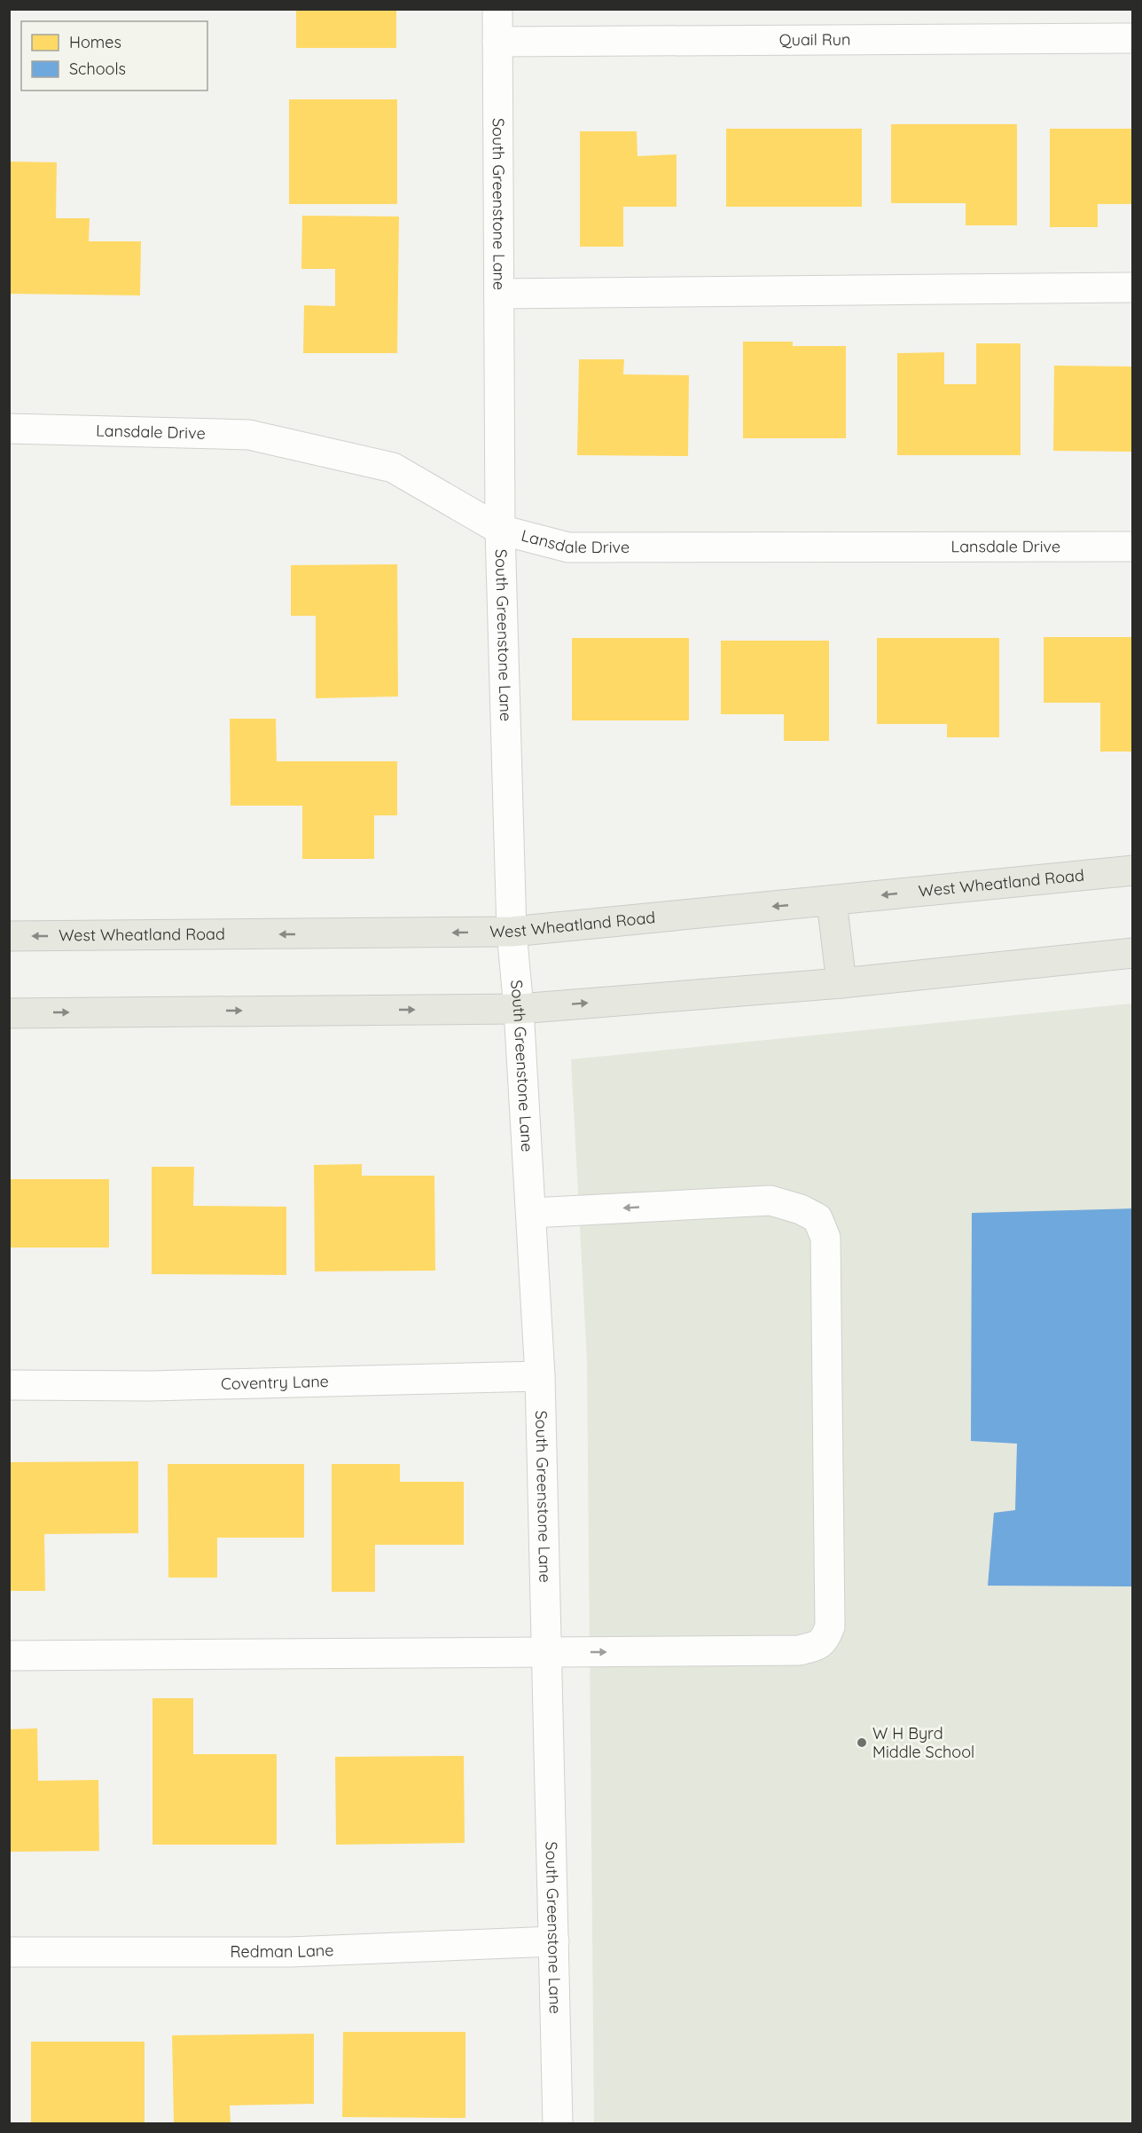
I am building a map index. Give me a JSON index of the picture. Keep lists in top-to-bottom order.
{
  "streets": {
    "main road": ["West Wheatland Road"],
    "street": [
      "Quail Run",
      "South Greenstone Lane",
      "Lansdale Drive",
      "Coventry Lane",
      "Redman Lane"
    ]
  },
  "crossings": [
    ["Quail Run", "South Greenstone Lane"],
    ["South Greenstone Lane", "Lansdale Drive"],
    ["South Greenstone Lane", "West Wheatland Road"],
    ["South Greenstone Lane", "Coventry Lane"],
    ["South Greenstone Lane", "Redman Lane"]
  ],
  "places": ["W H Byrd Middle School"],
  "legend": ["Homes", "Schools"]
}
